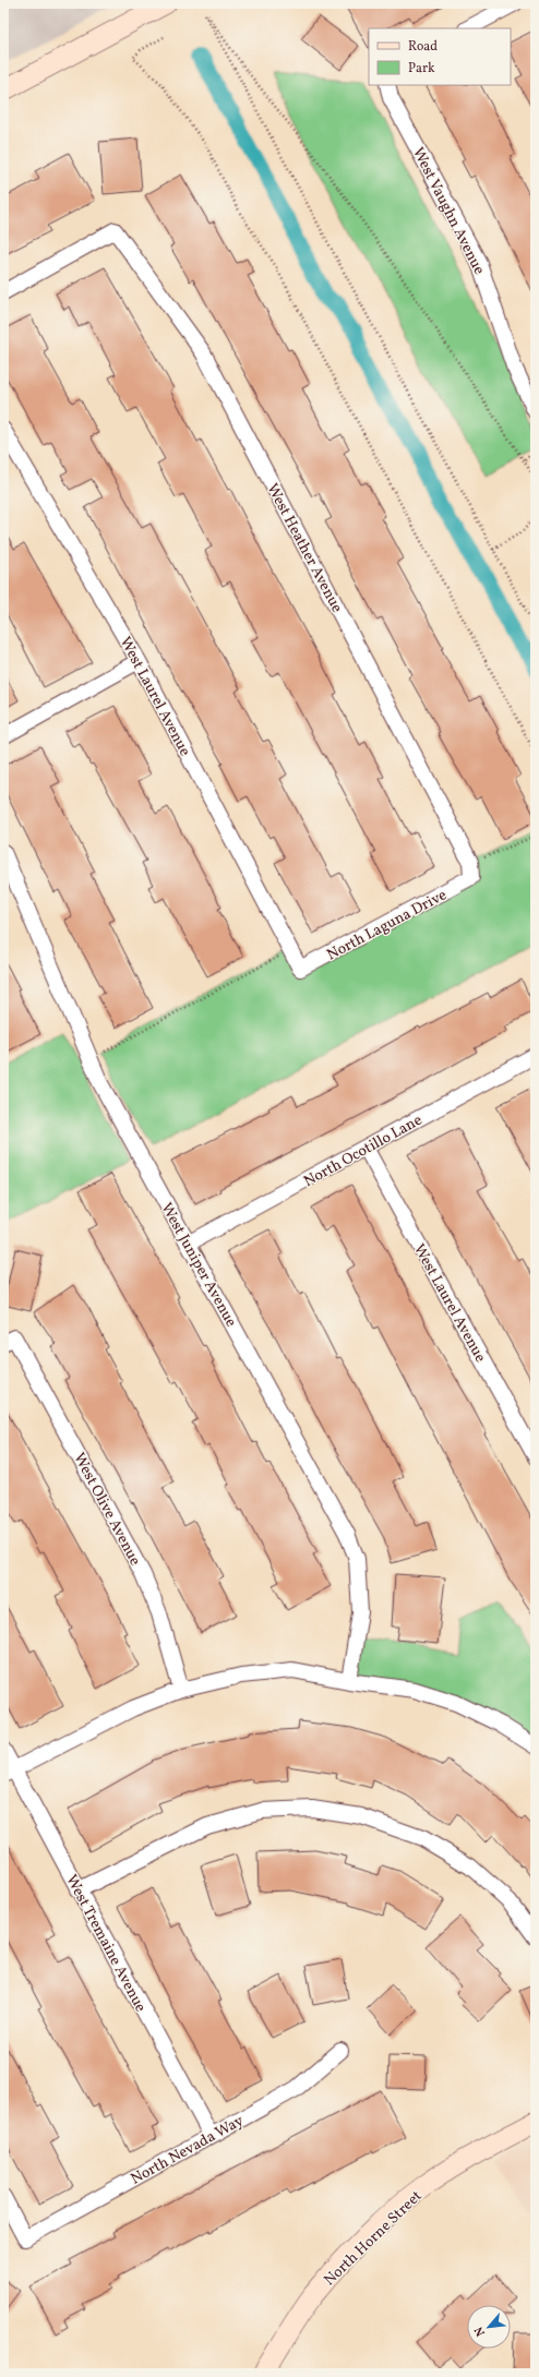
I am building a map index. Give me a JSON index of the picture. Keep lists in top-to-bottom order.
{
  "streets": {
    "street": [
      "West Vaughn Avenue",
      "West Heather Avenue",
      "West Laurel Avenue",
      "North Laguna Drive",
      "North Ocotillo Lane",
      "West Juniper Avenue",
      "West Olive Avenue",
      "West Tremaine Avenue",
      "North Nevada Way",
      "North Horne Street"
    ]
  },
  "crossings": [
    ["West Heather Avenue", "North Laguna Drive"],
    ["West Laurel Avenue", "North Laguna Drive"],
    ["West Laurel Avenue", "North Ocotillo Lane"],
    ["North Ocotillo Lane", "West Juniper Avenue"],
    ["West Tremaine Avenue", "North Nevada Way"]
  ],
  "legend": ["Road", "Park"],
  "north": "bottom left"
}
